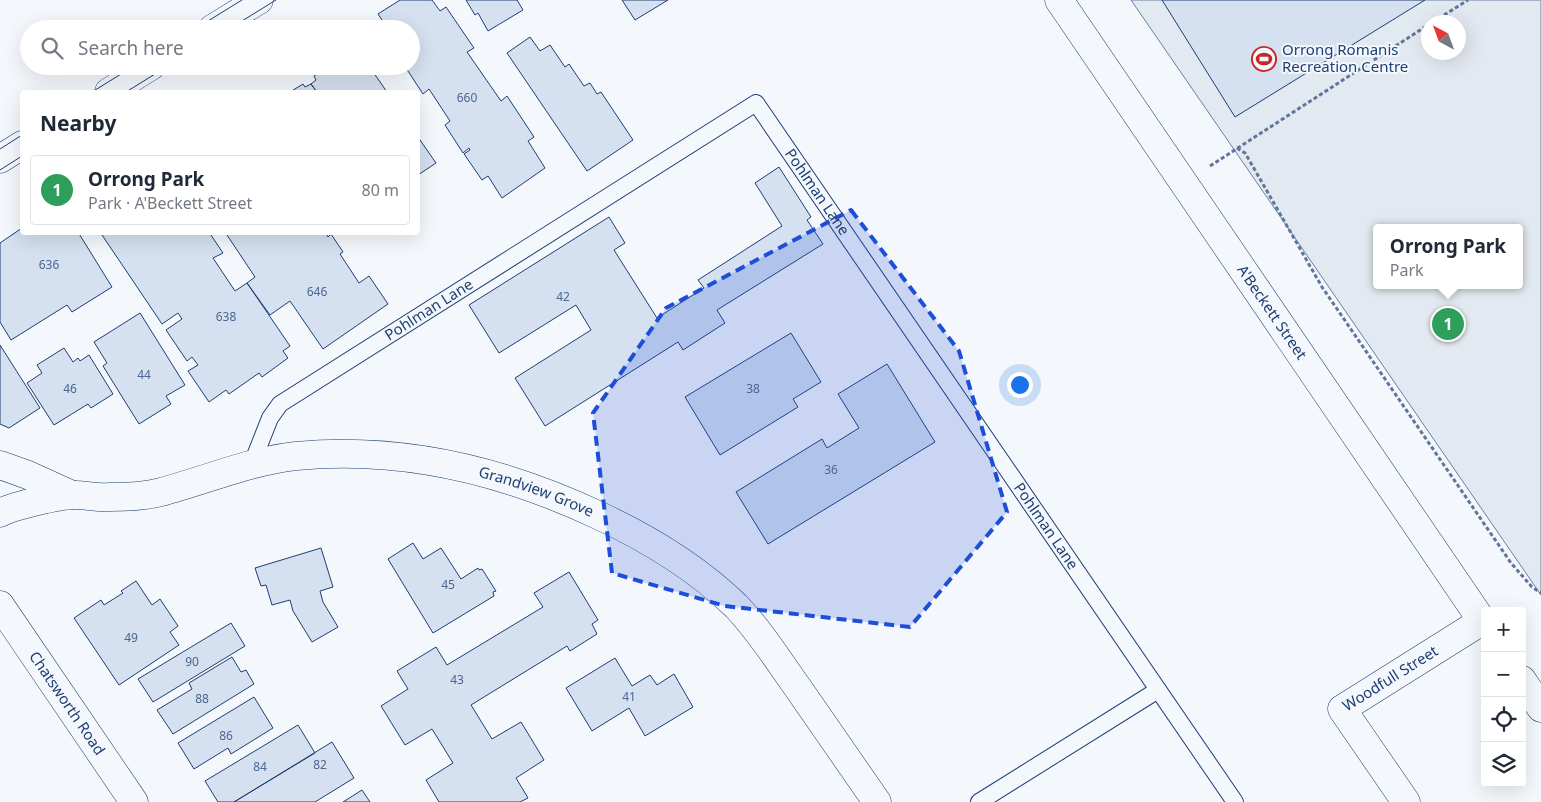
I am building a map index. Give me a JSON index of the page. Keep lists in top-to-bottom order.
{
  "streets": {
    "street": [
      "A'Beckett Street",
      "Grandview Grove",
      "Woodfull Street",
      "Chatsworth Road"
    ],
    "lane": ["Pohlman Lane"]
  },
  "crossings": [
    ["Pohlman Lane", "Grandview Grove"]
  ],
  "places": {
    "sports": ["Orrong Romanis Recreation Centre"]
  },
  "house_numbers": [
    "660",
    "636",
    "646",
    "42",
    "638",
    "44",
    "46",
    "38",
    "36",
    "45",
    "49",
    "90",
    "43",
    "41",
    "88",
    "86",
    "82",
    "84"
  ],
  "north": "top left",
  "page": {
    "search": "Search here",
    "heading": "Nearby",
    "list": [
      {
        "mark": "1",
        "name": "Orrong Park",
        "note": "Park · A'Beckett Street",
        "value": "80 m"
      }
    ],
    "popup": ["Orrong Park", "Park"],
    "pins": "1",
    "map_buttons": ["+", "−"]
  }
}
